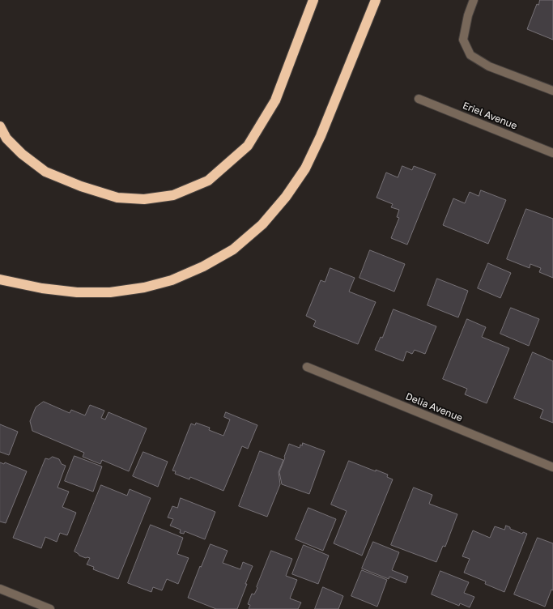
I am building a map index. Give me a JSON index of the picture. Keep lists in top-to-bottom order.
{
  "streets": {
    "street": ["Eriel Avenue", "Delia Avenue"]
  }
}
